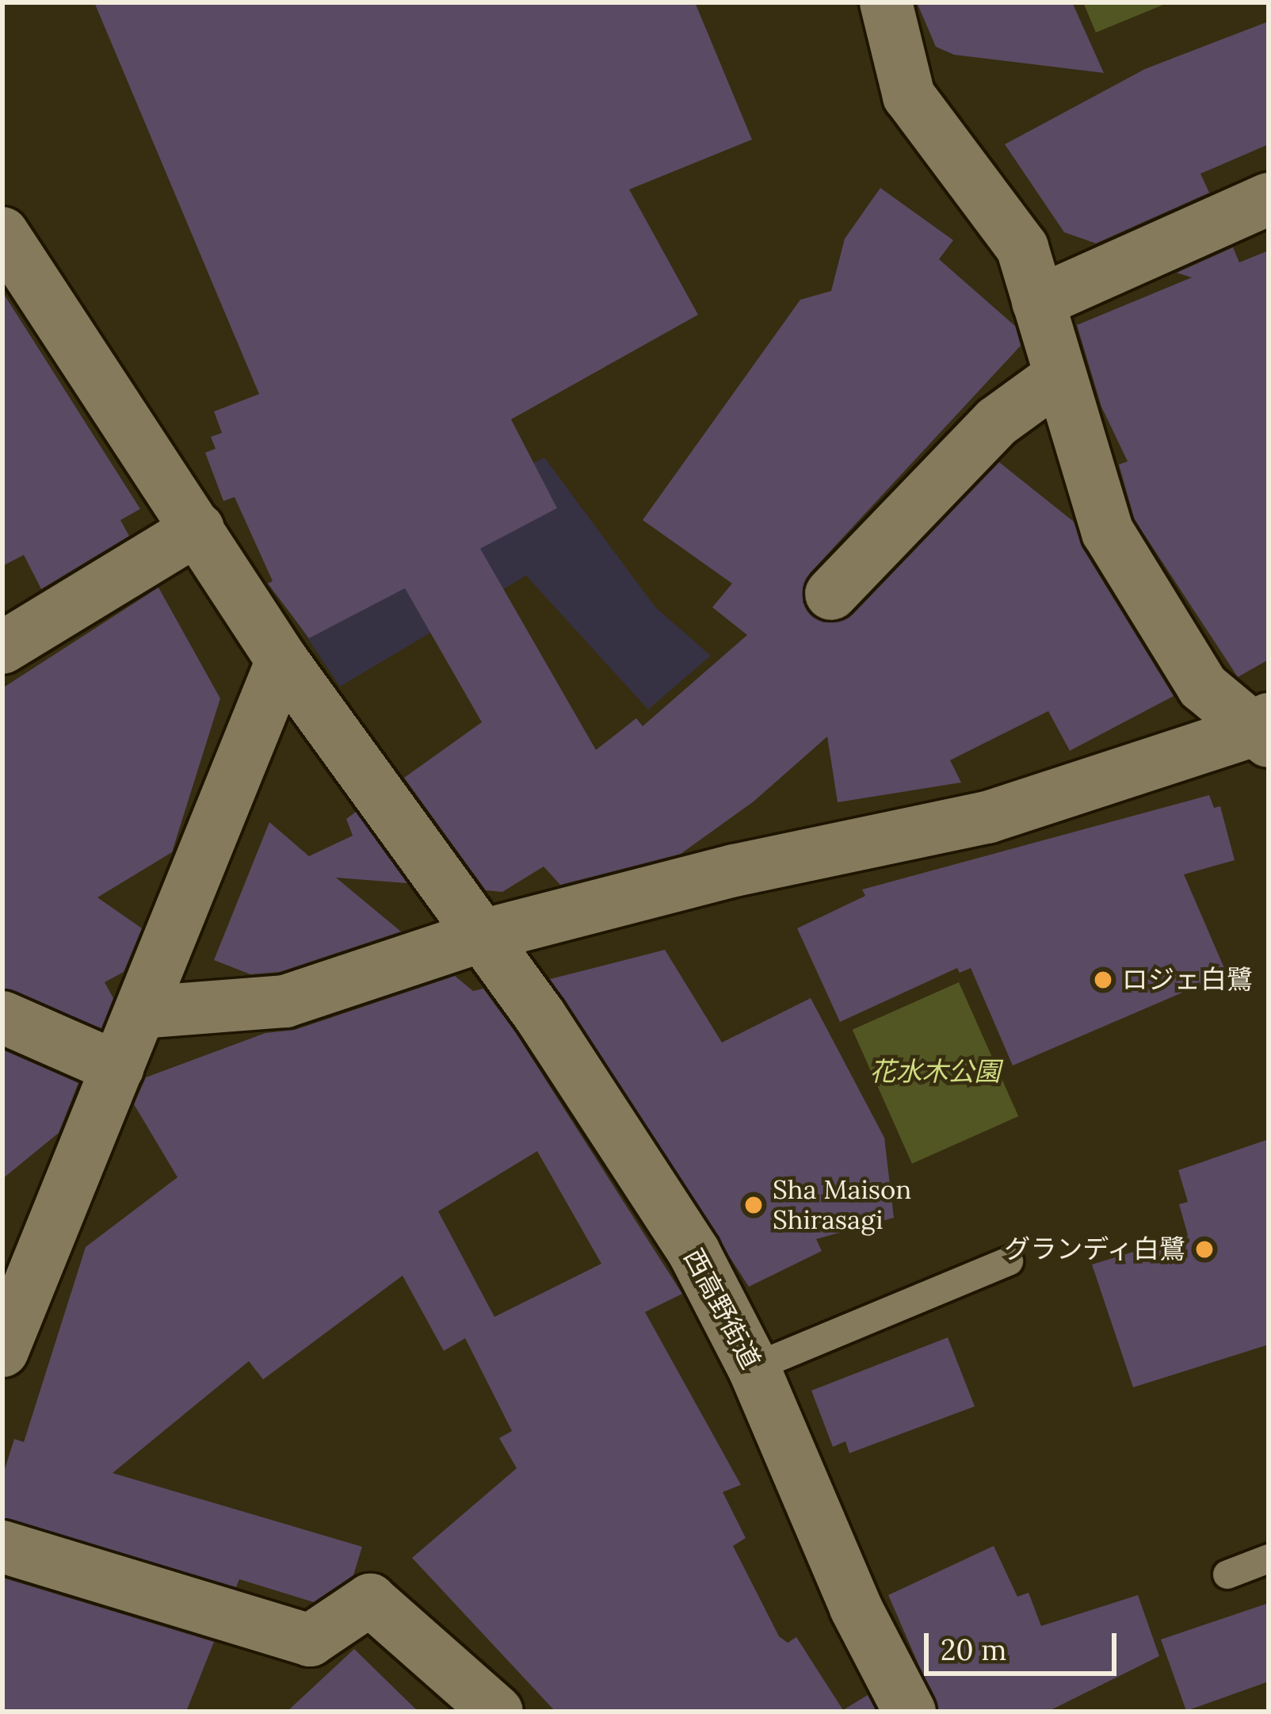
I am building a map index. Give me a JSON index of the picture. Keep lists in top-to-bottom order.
{
  "streets": {
    "street": ["西高野街道"]
  },
  "parks": ["花水木公園"],
  "places": ["ロジェ白鷺", "Sha Maison Shirasagi", "グランディ白鷺"],
  "scale_bar": "20 m"
}
